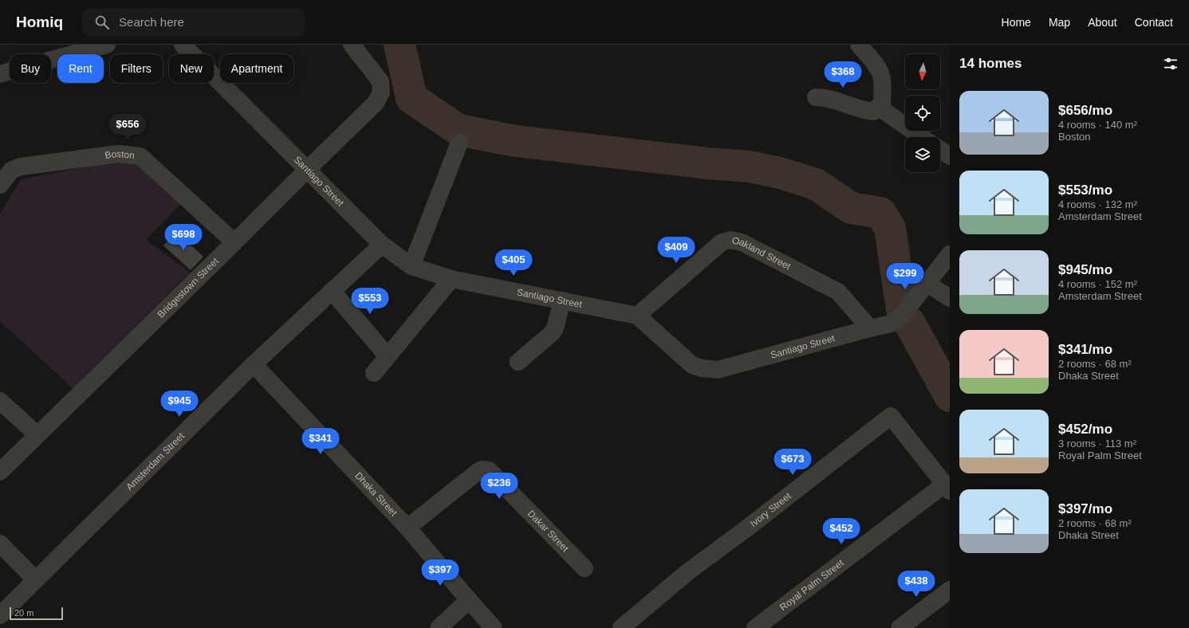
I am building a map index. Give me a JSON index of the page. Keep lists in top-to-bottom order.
{
  "streets": {
    "street": [
      "Boston",
      "Santiago Street",
      "Oakland Street",
      "Bridgestown Street",
      "Amsterdam Street",
      "Dhaka Street",
      "Ivory Street",
      "Dakar Street",
      "Royal Palm Street"
    ]
  },
  "crossings": [
    ["Boston", "Bridgestown Street"],
    ["Santiago Street", "Oakland Street"],
    ["Santiago Street", "Bridgestown Street"],
    ["Santiago Street", "Amsterdam Street"],
    ["Amsterdam Street", "Dhaka Street"],
    ["Dhaka Street", "Dakar Street"],
    ["Ivory Street", "Royal Palm Street"]
  ],
  "scale_bar": "20 m",
  "north": "bottom",
  "page": {
    "header": "Homiq",
    "search": "Search here",
    "nav": [
      "Home",
      "Map",
      "About",
      "Contact"
    ],
    "heading": "14 homes",
    "chip": [
      "Buy",
      "Rent",
      "Filters",
      "New",
      "Apartment"
    ],
    "price": [
      "$368",
      "$656",
      "$698",
      "$409",
      "$405",
      "$299",
      "$553",
      "$945",
      "$341",
      "$673",
      "$236",
      "$452",
      "$397",
      "$438"
    ],
    "list": [
      {
        "name": "$656/mo",
        "note": "4 rooms · 140 m² · Boston"
      },
      {
        "name": "$553/mo",
        "note": "4 rooms · 132 m² · Amsterdam Street"
      },
      {
        "name": "$945/mo",
        "note": "4 rooms · 152 m² · Amsterdam Street"
      },
      {
        "name": "$341/mo",
        "note": "2 rooms · 68 m² · Dhaka Street"
      },
      {
        "name": "$452/mo",
        "note": "3 rooms · 113 m² · Royal Palm Street"
      },
      {
        "name": "$397/mo",
        "note": "2 rooms · 68 m² · Dhaka Street"
      }
    ],
    "scale": "20 m"
  }
}
